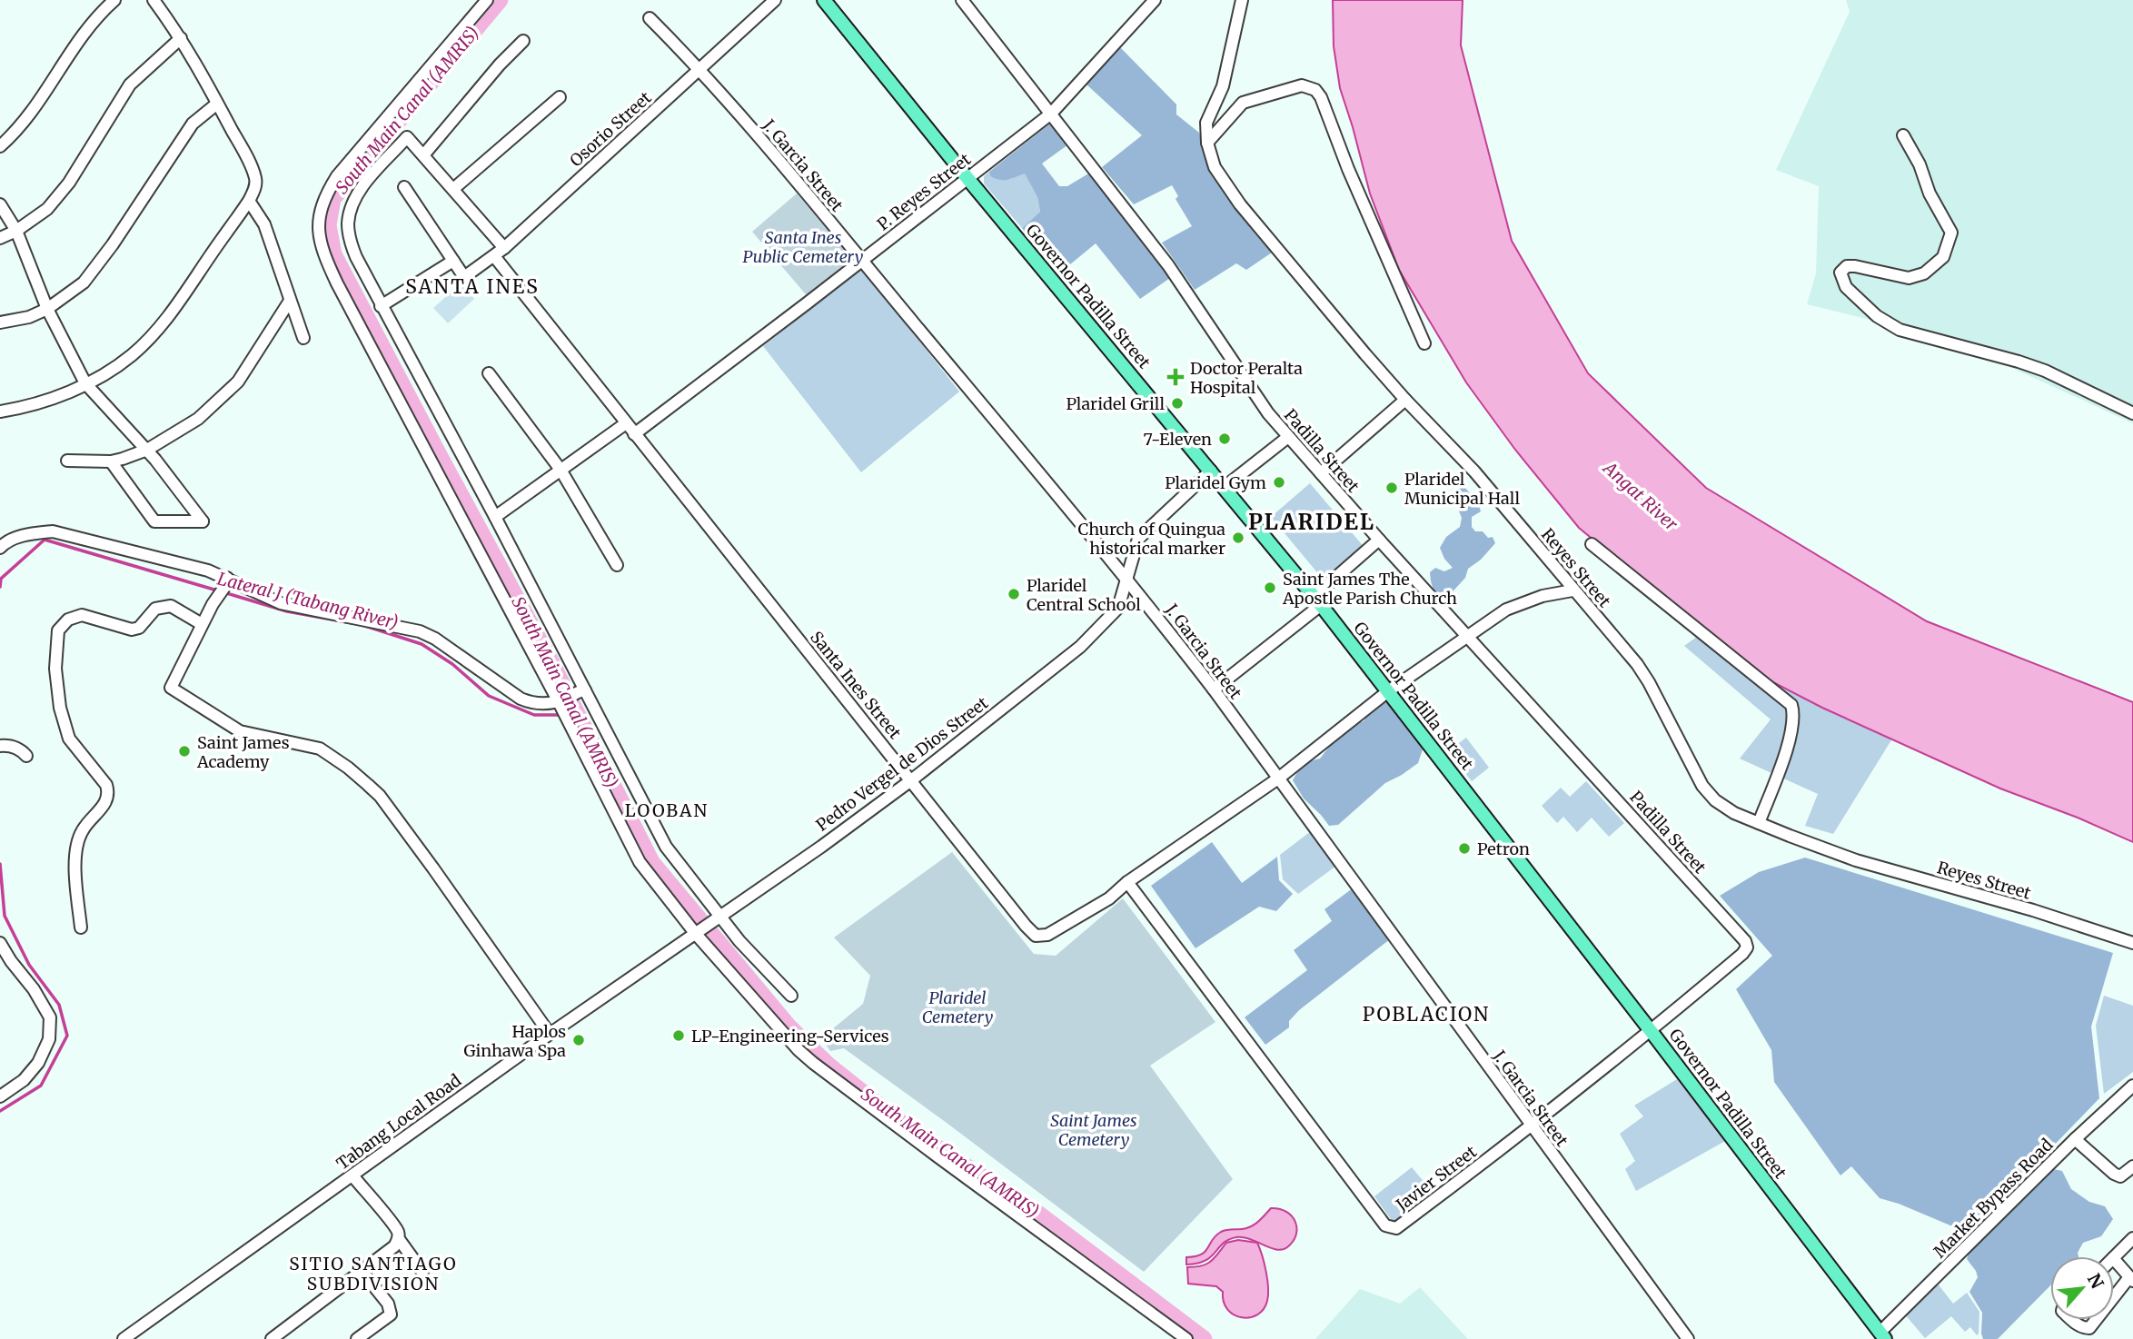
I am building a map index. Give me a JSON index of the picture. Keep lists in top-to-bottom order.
{
  "streets": {
    "main road": ["Governor Padilla Street"],
    "street": [
      "Osorio Street",
      "J. Garcia Street",
      "P. Reyes Street",
      "Padilla Street",
      "Reyes Street",
      "Santa Ines Street",
      "Pedro Vergel de Dios Street",
      "Tabang Local Road",
      "Javier Street",
      "Market Bypass Road"
    ]
  },
  "crossings": [
    ["Osorio Street", "J. Garcia Street"],
    ["Osorio Street", "Santa Ines Street"],
    ["J. Garcia Street", "P. Reyes Street"],
    ["J. Garcia Street", "Santa Ines Street"],
    ["J. Garcia Street", "Pedro Vergel de Dios Street"],
    ["J. Garcia Street", "Javier Street"],
    ["P. Reyes Street", "Governor Padilla Street"],
    ["P. Reyes Street", "Padilla Street"],
    ["P. Reyes Street", "Santa Ines Street"],
    ["Governor Padilla Street", "Santa Ines Street"],
    ["Governor Padilla Street", "Pedro Vergel de Dios Street"],
    ["Governor Padilla Street", "Javier Street"],
    ["Governor Padilla Street", "Market Bypass Road"],
    ["Padilla Street", "Santa Ines Street"],
    ["Padilla Street", "Javier Street"],
    ["Reyes Street", "Santa Ines Street"],
    ["Santa Ines Street", "Pedro Vergel de Dios Street"],
    ["Santa Ines Street", "Javier Street"],
    ["Pedro Vergel de Dios Street", "Tabang Local Road"]
  ],
  "districts": [
    "SANTA INES",
    "PLARIDEL",
    "LOOBAN",
    "POBLACION",
    "SITIO SANTIAGO SUBDIVISION"
  ],
  "water": ["South Main Canal (AMRIS)", "Angat River", "Lateral J (Tabang River)"],
  "parks": ["Santa Ines Public Cemetery", "Plaridel Cemetery", "Saint James Cemetery"],
  "places": {
    "health": ["Doctor Peralta Hospital"],
    "other": [
      "Plaridel Grill",
      "7-Eleven",
      "Plaridel Gym",
      "Plaridel Municipal Hall",
      "Church of Quingua historical marker",
      "Saint James The Apostle Parish Church",
      "Plaridel Central School",
      "Saint James Academy",
      "Petron",
      "LP-Engineering-Services",
      "Haplos Ginhawa Spa"
    ]
  },
  "north": "top right"
}
